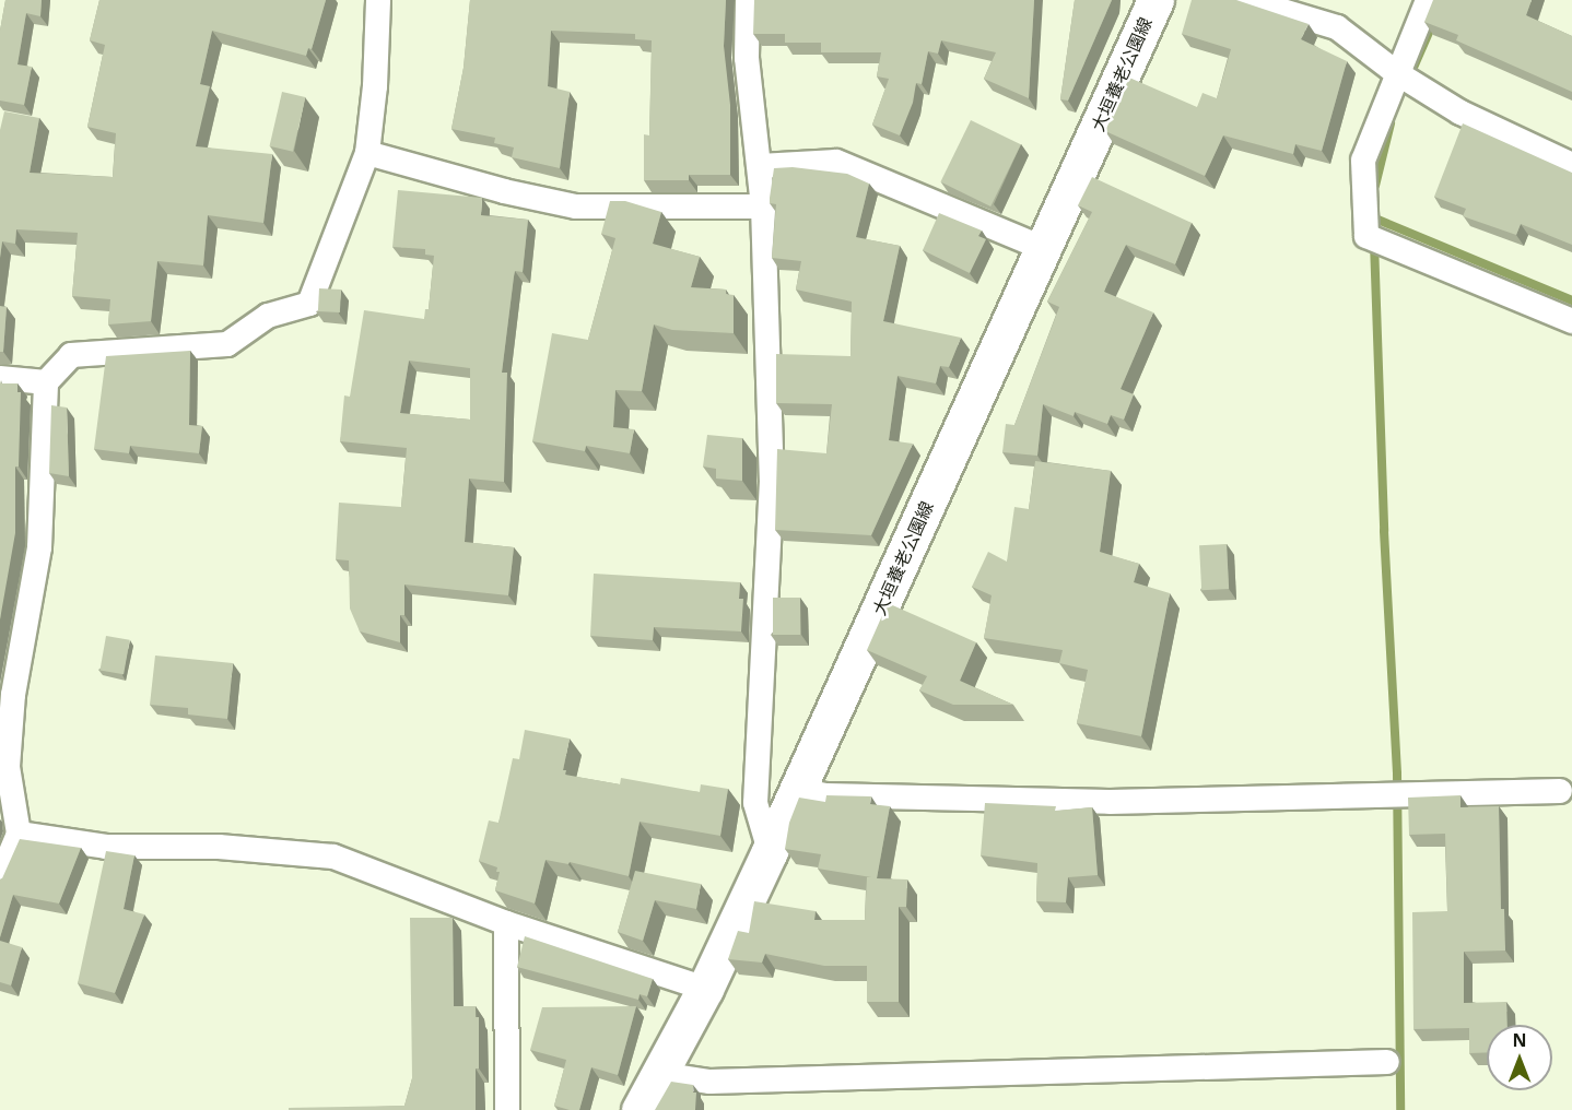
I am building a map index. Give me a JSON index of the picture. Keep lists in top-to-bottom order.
{
  "streets": {
    "main road": ["大垣養老公園線"]
  },
  "north": "top"
}
